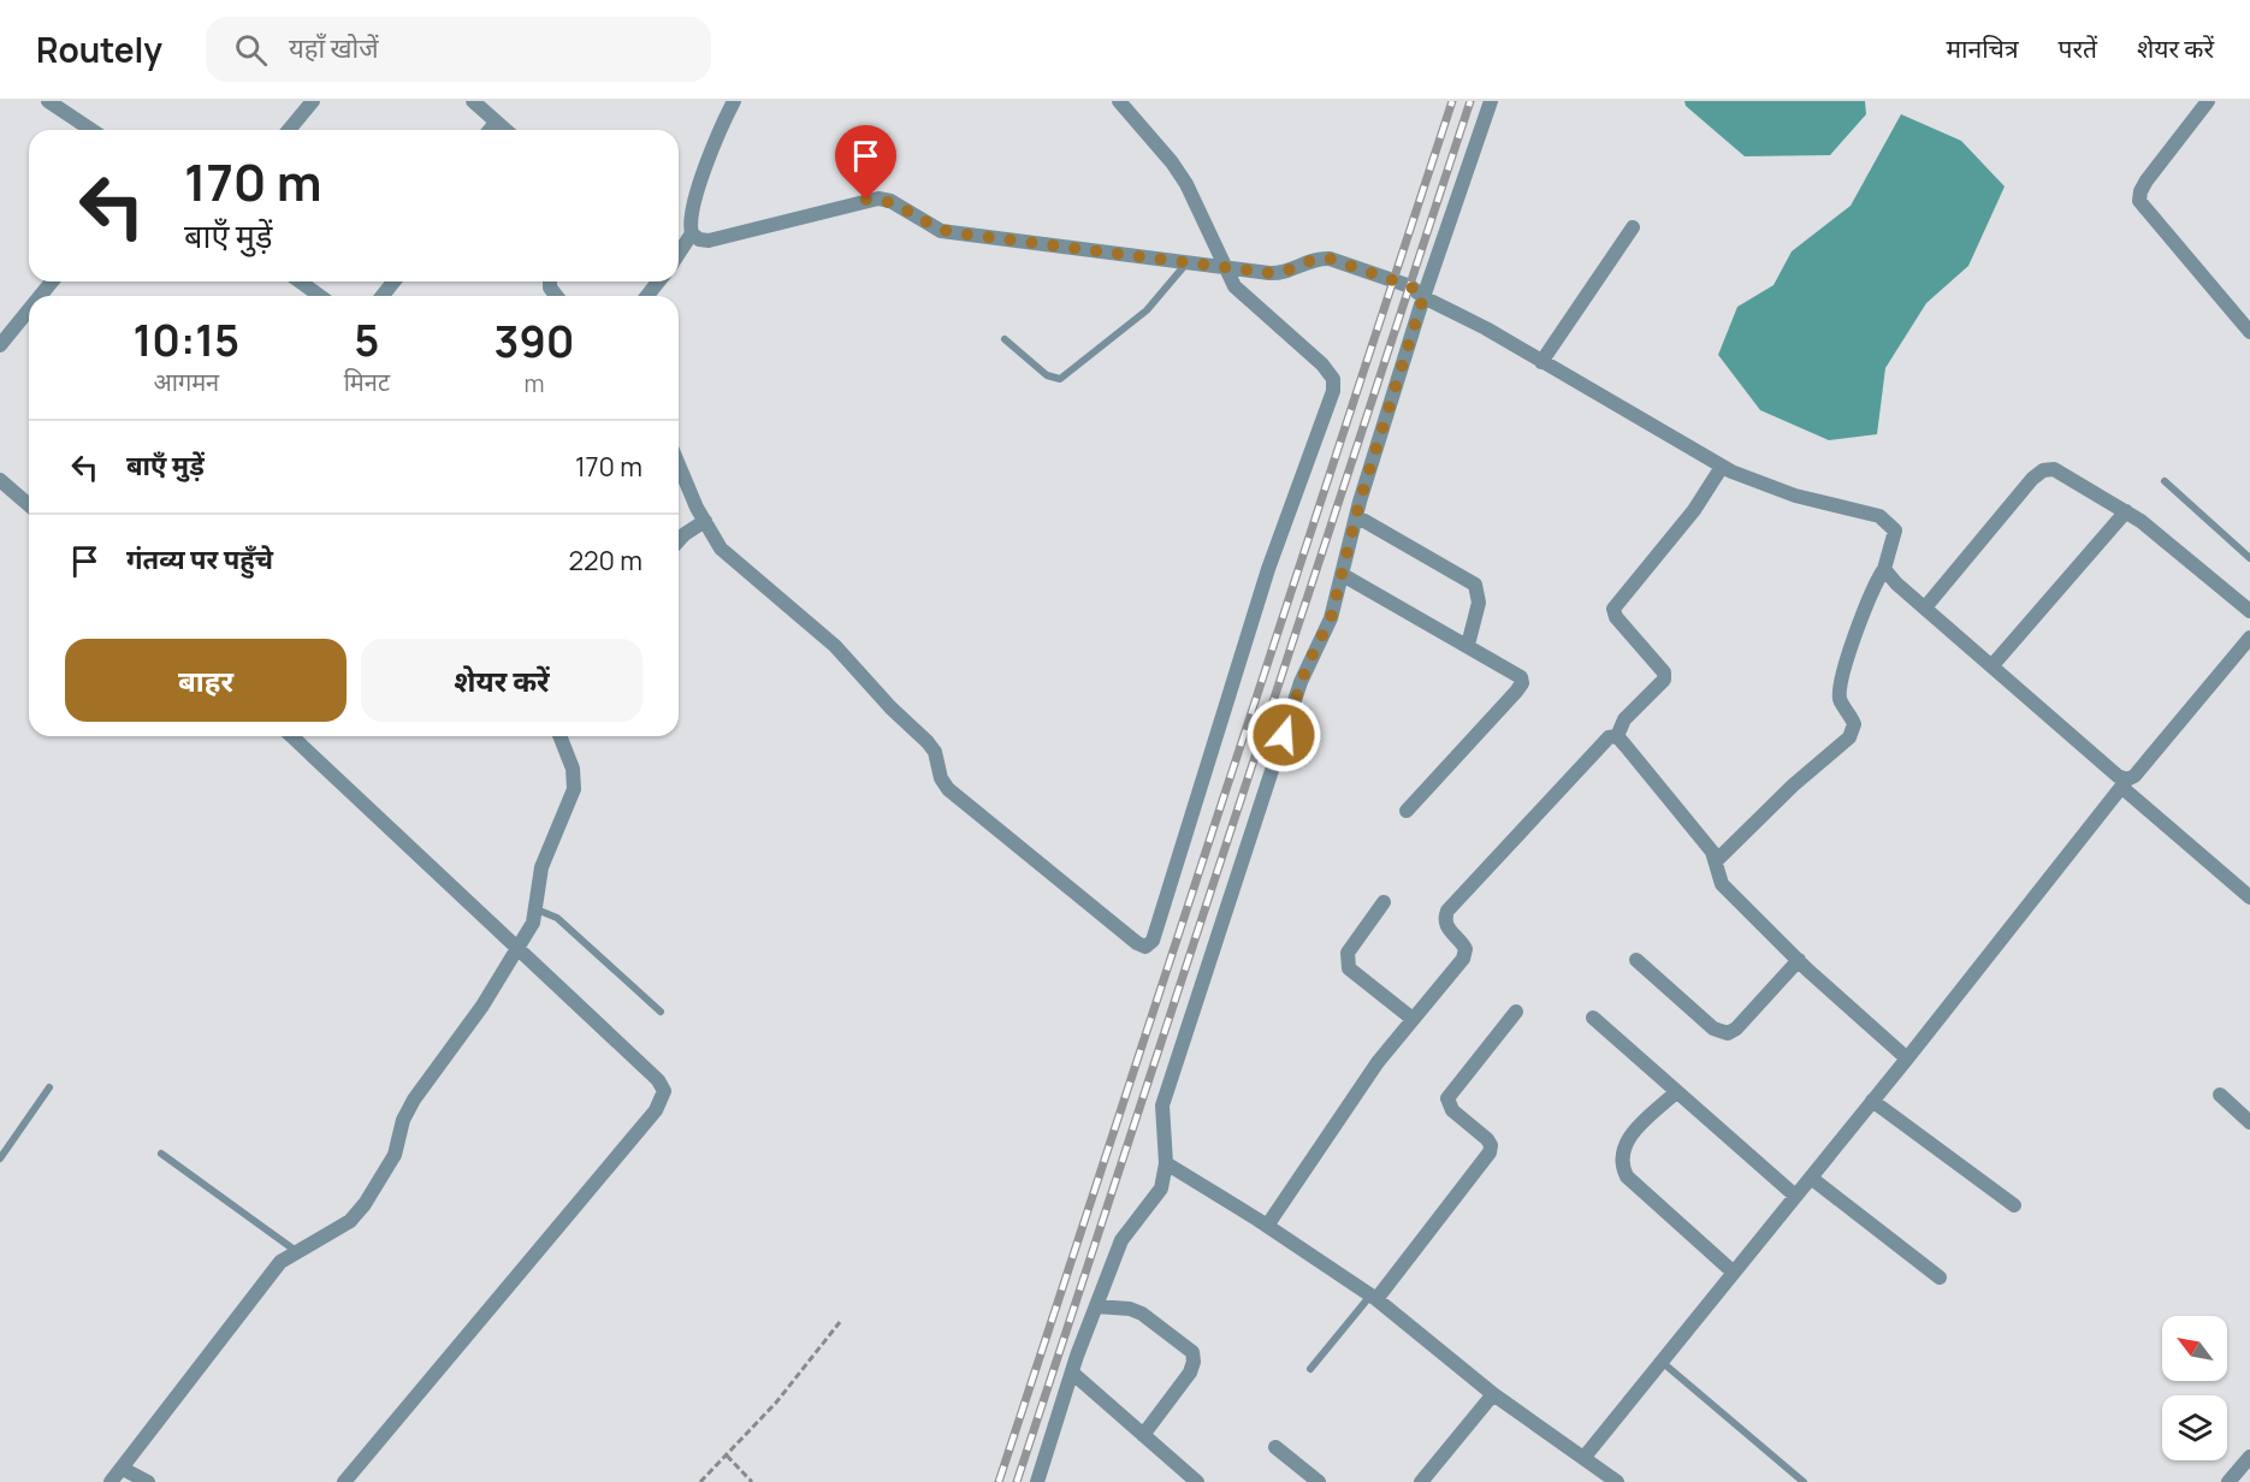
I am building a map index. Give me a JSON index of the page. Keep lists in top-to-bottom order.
{
  "north": "top left",
  "page": {
    "header": "Routely",
    "search": "यहाँ खोजें",
    "nav": ["मानचित्र", "परतें", "शेयर करें"],
    "turn": ["170 m", "बाएँ मुड़ें"],
    "eta": [
      "10:15",
      "आगमन",
      "5",
      "मिनट",
      "390",
      "m"
    ],
    "list": [
      {
        "name": "बाएँ मुड़ें",
        "value": "170 m"
      },
      {
        "name": "गंतव्य पर पहुँचे",
        "value": "220 m"
      }
    ],
    "buttons": ["बाहर", "शेयर करें"]
  }
}
